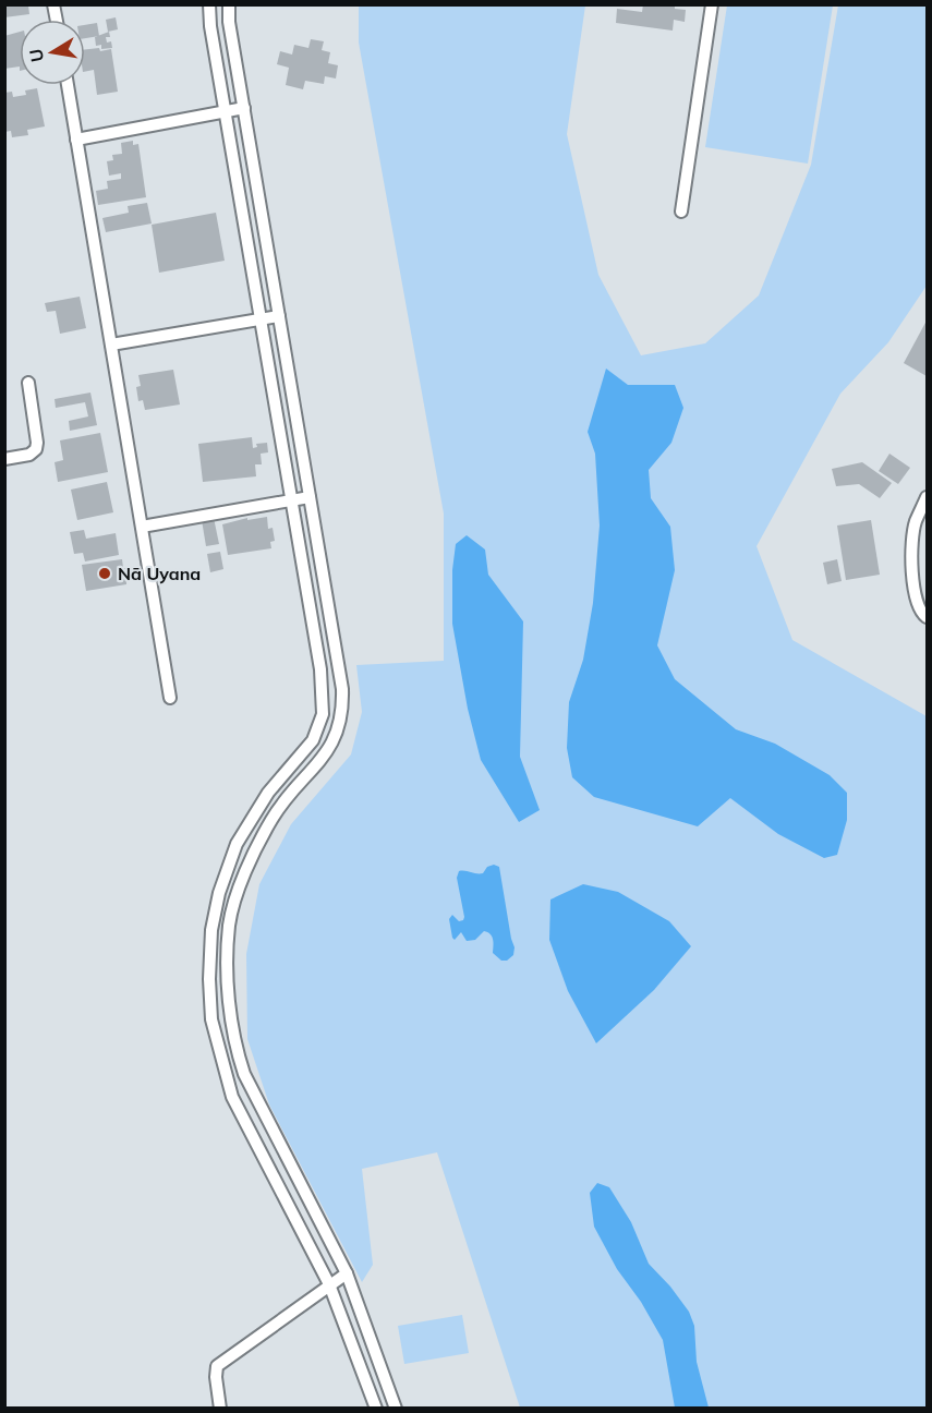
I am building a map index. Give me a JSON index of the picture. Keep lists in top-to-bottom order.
{
  "places": ["Nā Uyana"],
  "north": "left"
}
